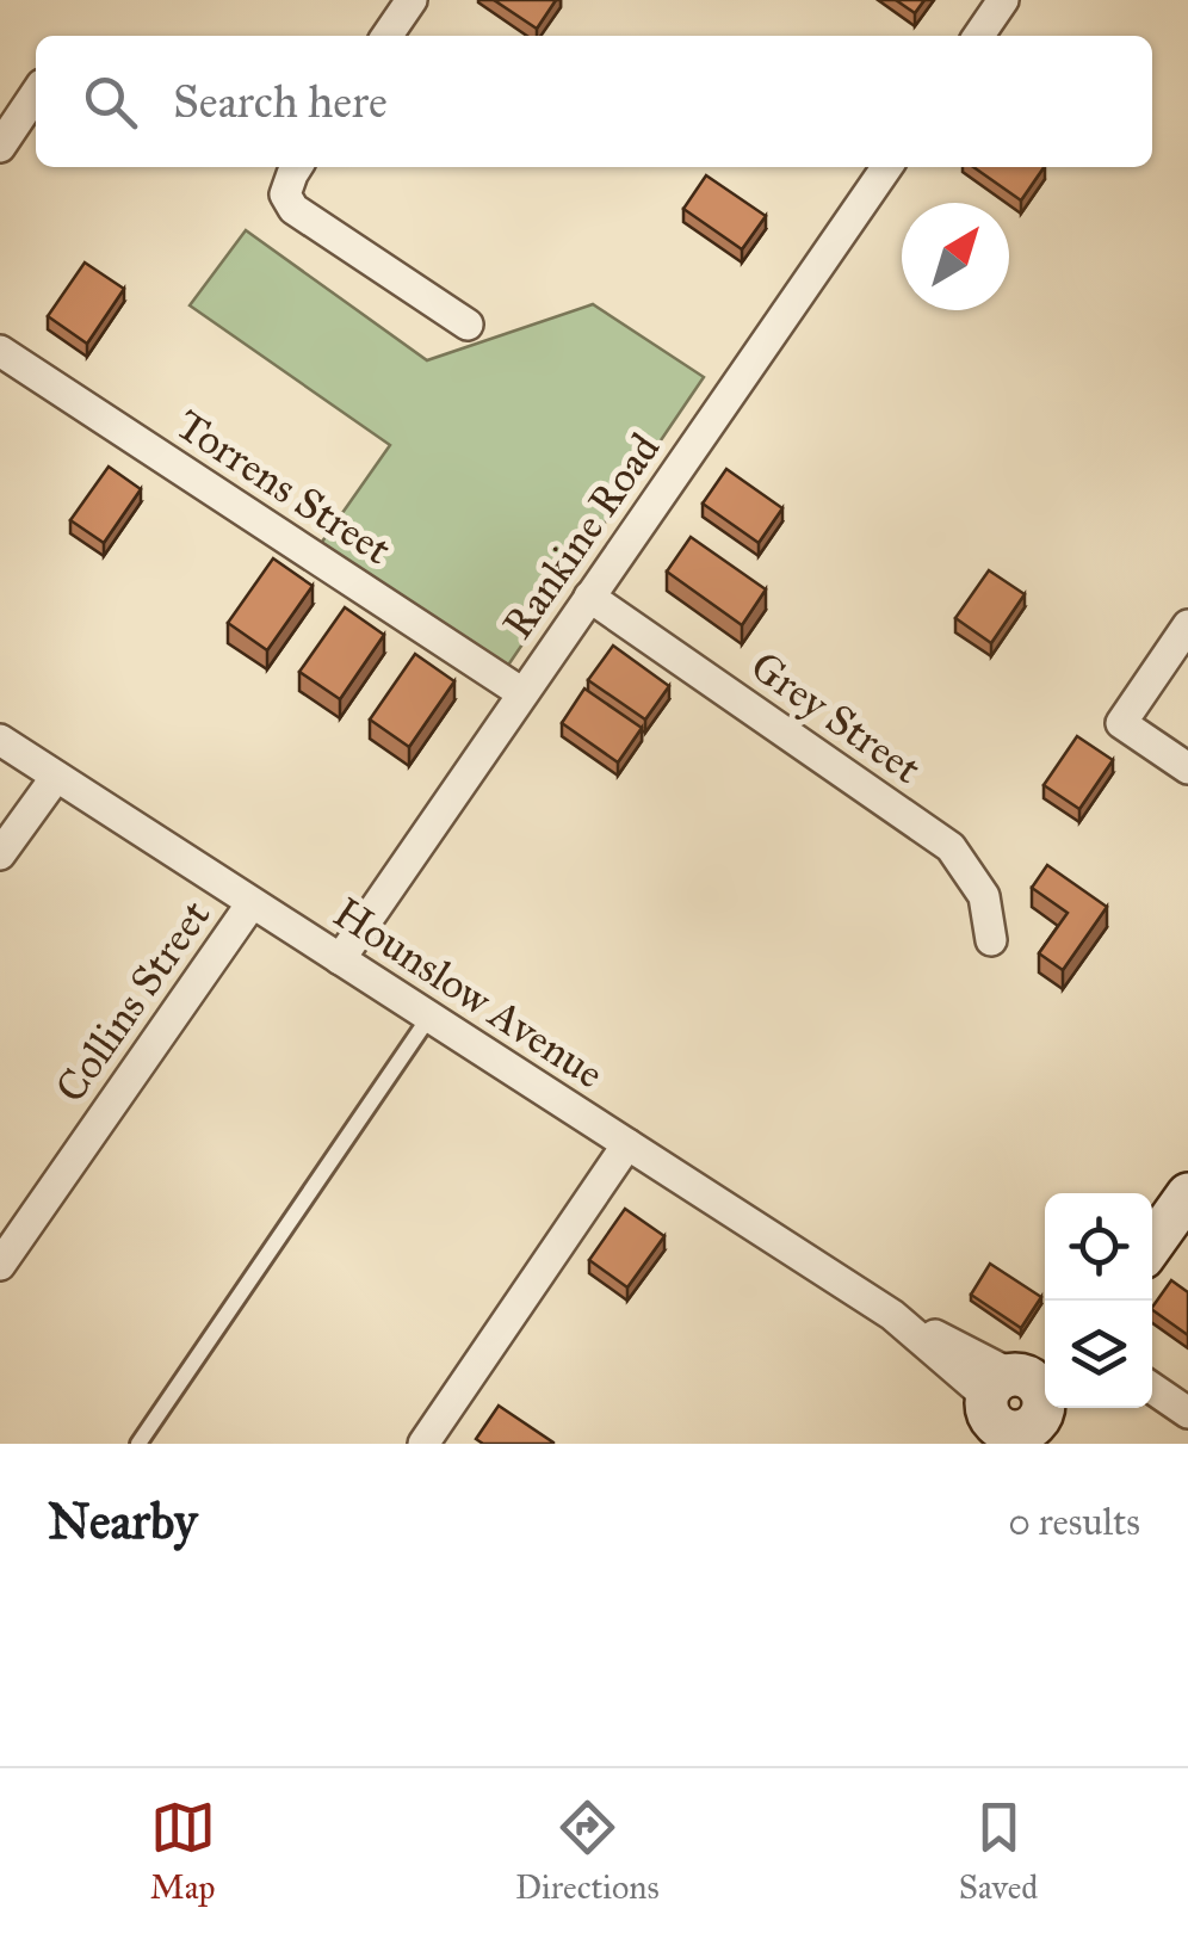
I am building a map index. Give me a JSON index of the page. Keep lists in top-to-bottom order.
{
  "streets": {
    "street": [
      "Torrens Street",
      "Rankine Road",
      "Grey Street",
      "Hounslow Avenue",
      "Collins Street"
    ]
  },
  "crossings": [
    ["Torrens Street", "Rankine Road"],
    ["Rankine Road", "Grey Street"],
    ["Rankine Road", "Hounslow Avenue"],
    ["Hounslow Avenue", "Collins Street"]
  ],
  "north": "top right",
  "page": {
    "search": "Search here",
    "heading": ["Nearby", "0 results"],
    "nav": ["Map", "Directions", "Saved"]
  }
}
